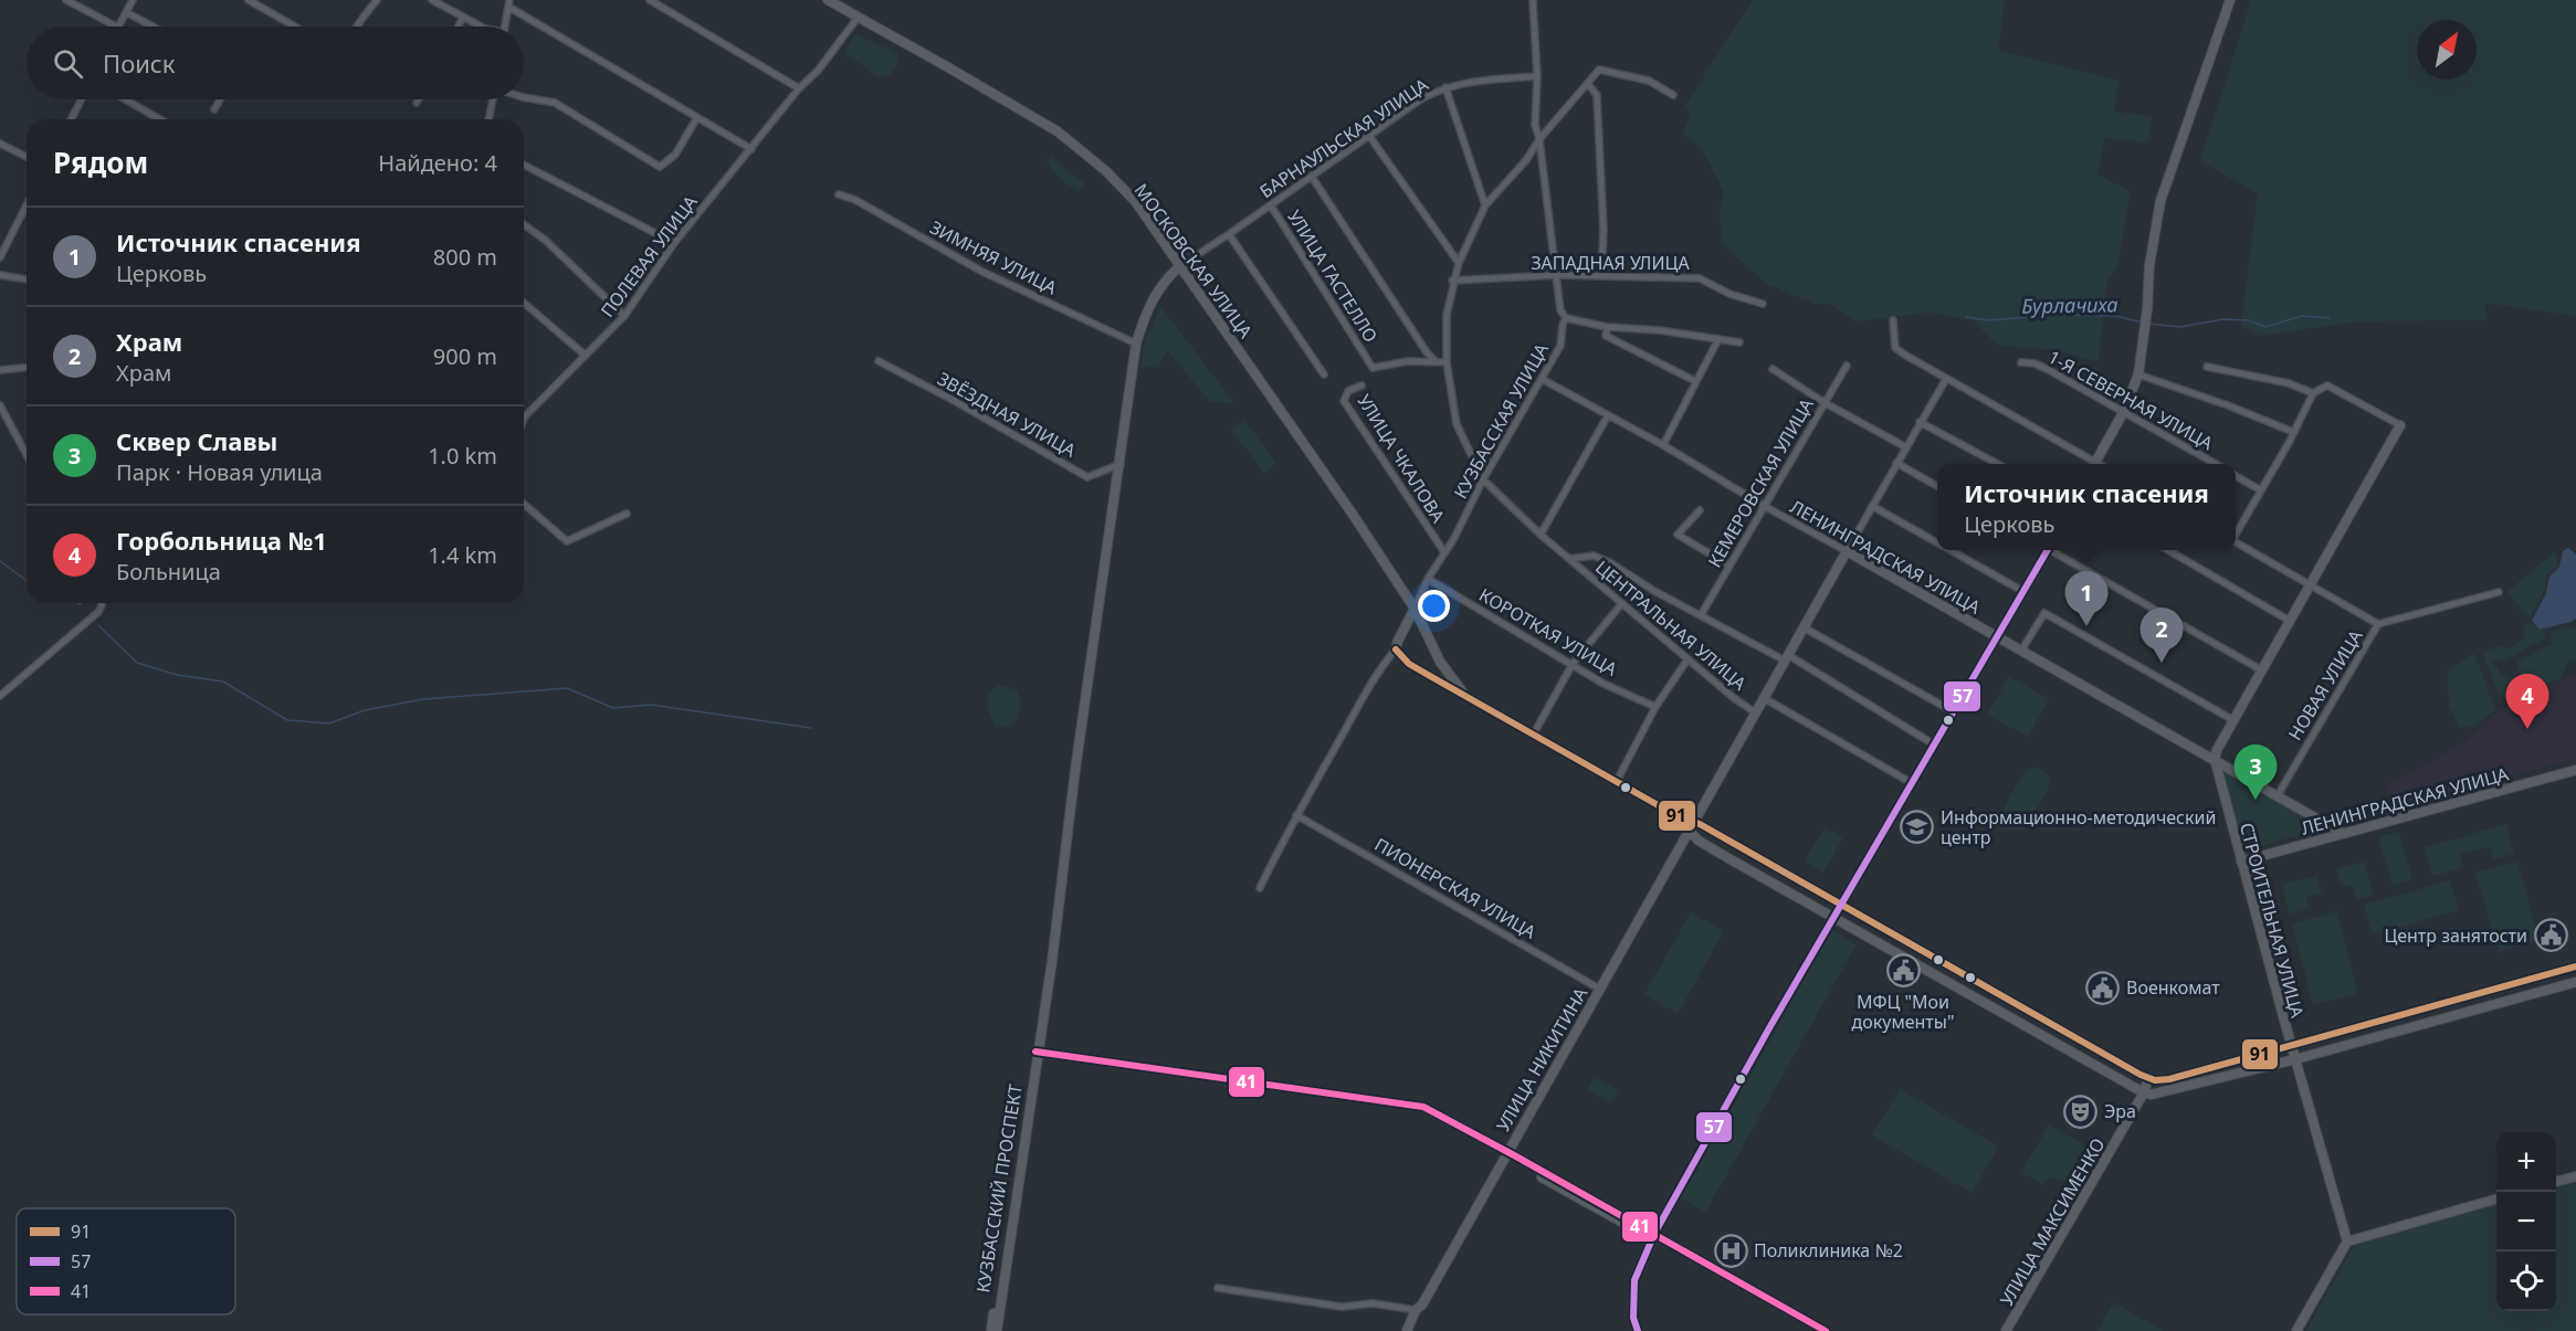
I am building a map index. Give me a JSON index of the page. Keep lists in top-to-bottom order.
{
  "streets": {
    "main road": [
      "МОСКОВСКАЯ УЛИЦА",
      "ЛЕНИНГРАДСКАЯ УЛИЦА",
      "СТРОИТЕЛЬНАЯ УЛИЦА",
      "УЛИЦА НИКИТИНА",
      "КУЗБАССКИЙ ПРОСПЕКТ",
      "УЛИЦА МАКСИМЕНКО"
    ],
    "street": [
      "БАРНАУЛЬСКАЯ УЛИЦА",
      "ПОЛЕВАЯ УЛИЦА",
      "ЗИМНЯЯ УЛИЦА",
      "ЗАПАДНАЯ УЛИЦА",
      "УЛИЦА ГАСТЕЛЛО",
      "1-Я СЕВЕРНАЯ УЛИЦА",
      "ЗВЁЗДНАЯ УЛИЦА",
      "КУЗБАССКАЯ УЛИЦА",
      "УЛИЦА ЧКАЛОВА",
      "КЕМЕРОВСКАЯ УЛИЦА",
      "ЦЕНТРАЛЬНАЯ УЛИЦА",
      "КОРОТКАЯ УЛИЦА",
      "НОВАЯ УЛИЦА",
      "ПИОНЕРСКАЯ УЛИЦА"
    ]
  },
  "crossings": [
    ["БАРНАУЛЬСКАЯ УЛИЦА", "МОСКОВСКАЯ УЛИЦА"],
    ["БАРНАУЛЬСКАЯ УЛИЦА", "УЛИЦА ГАСТЕЛЛО"],
    ["БАРНАУЛЬСКАЯ УЛИЦА", "КУЗБАССКАЯ УЛИЦА"],
    ["ПОЛЕВАЯ УЛИЦА", "МОСКОВСКАЯ УЛИЦА"],
    ["МОСКОВСКАЯ УЛИЦА", "КУЗБАССКАЯ УЛИЦА"],
    ["МОСКОВСКАЯ УЛИЦА", "УЛИЦА НИКИТИНА"],
    ["МОСКОВСКАЯ УЛИЦА", "УЛИЦА МАКСИМЕНКО"],
    ["ЗАПАДНАЯ УЛИЦА", "КУЗБАССКАЯ УЛИЦА"],
    ["ЗАПАДНАЯ УЛИЦА", "ЦЕНТРАЛЬНАЯ УЛИЦА"],
    ["УЛИЦА ГАСТЕЛЛО", "ЦЕНТРАЛЬНАЯ УЛИЦА"],
    ["КУЗБАССКАЯ УЛИЦА", "УЛИЦА ЧКАЛОВА"],
    ["КУЗБАССКАЯ УЛИЦА", "ЛЕНИНГРАДСКАЯ УЛИЦА"],
    ["КУЗБАССКАЯ УЛИЦА", "ЦЕНТРАЛЬНАЯ УЛИЦА"],
    ["КУЗБАССКАЯ УЛИЦА", "КОРОТКАЯ УЛИЦА"],
    ["КЕМЕРОВСКАЯ УЛИЦА", "ЛЕНИНГРАДСКАЯ УЛИЦА"],
    ["КЕМЕРОВСКАЯ УЛИЦА", "ЦЕНТРАЛЬНАЯ УЛИЦА"],
    ["ЛЕНИНГРАДСКАЯ УЛИЦА", "НОВАЯ УЛИЦА"],
    ["ЛЕНИНГРАДСКАЯ УЛИЦА", "СТРОИТЕЛЬНАЯ УЛИЦА"],
    ["ПИОНЕРСКАЯ УЛИЦА", "УЛИЦА НИКИТИНА"]
  ],
  "water": ["Бурлачиха"],
  "places": {
    "school or university": ["Информационно-методический центр"],
    "public building": ["Центр занятости", "МФЦ \"Мои документы\"", "Военкомат"],
    "theatre": ["Эра"],
    "hospital": ["Поликлиника №2"]
  },
  "lines": ["transit line 57", "transit line 91", "transit line 41"],
  "legend": ["91", "57", "41"],
  "north": "top right",
  "page": {
    "search": "Поиск",
    "heading": ["Рядом", "Найдено: 4"],
    "list": [
      {
        "mark": "1",
        "name": "Источник спасения",
        "note": "Церковь",
        "value": "800 m"
      },
      {
        "mark": "2",
        "name": "Храм",
        "note": "Храм",
        "value": "900 m"
      },
      {
        "mark": "3",
        "name": "Сквер Славы",
        "note": "Парк · Новая улица",
        "value": "1.0 km"
      },
      {
        "mark": "4",
        "name": "Горбольница №1",
        "note": "Больница",
        "value": "1.4 km"
      }
    ],
    "popup": ["Источник спасения", "Церковь"],
    "pins": [
      "1",
      "2",
      "4",
      "3"
    ],
    "map_buttons": ["+", "−"]
  }
}
